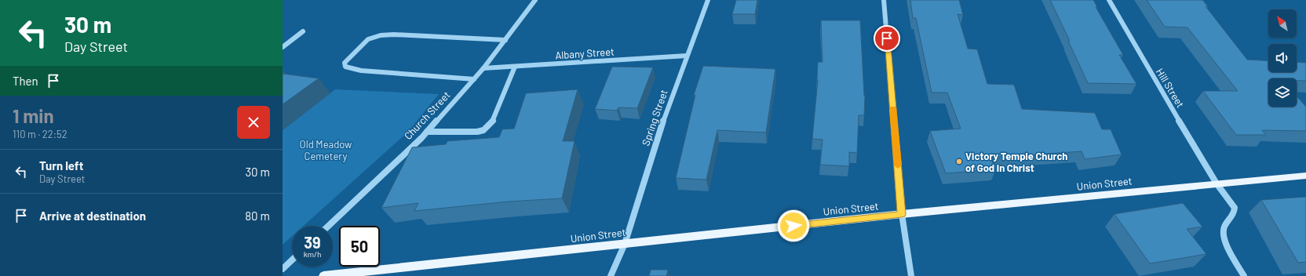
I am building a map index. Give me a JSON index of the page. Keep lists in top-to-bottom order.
{
  "streets": {
    "main road": ["Union Street"],
    "street": [
      "Albany Street",
      "Hill Street",
      "Church Street",
      "Spring Street"
    ]
  },
  "crossings": [
    ["Albany Street", "Church Street"],
    ["Albany Street", "Spring Street"],
    ["Hill Street", "Union Street"],
    ["Spring Street", "Union Street"]
  ],
  "parks": ["Old Meadow Cemetery"],
  "places": ["Victory Temple Church of God in Christ"],
  "north": "top left",
  "page": {
    "turn": ["30 m", "Day Street"],
    "then": "Then",
    "heading": ["1 min", "110 m · 22:52"],
    "list": [
      {
        "name": "Turn left",
        "note": "Day Street",
        "value": "30 m"
      },
      {
        "name": "Arrive at destination",
        "value": "80 m"
      }
    ],
    "speed": "39 km/h",
    "limit": "50"
  }
}
